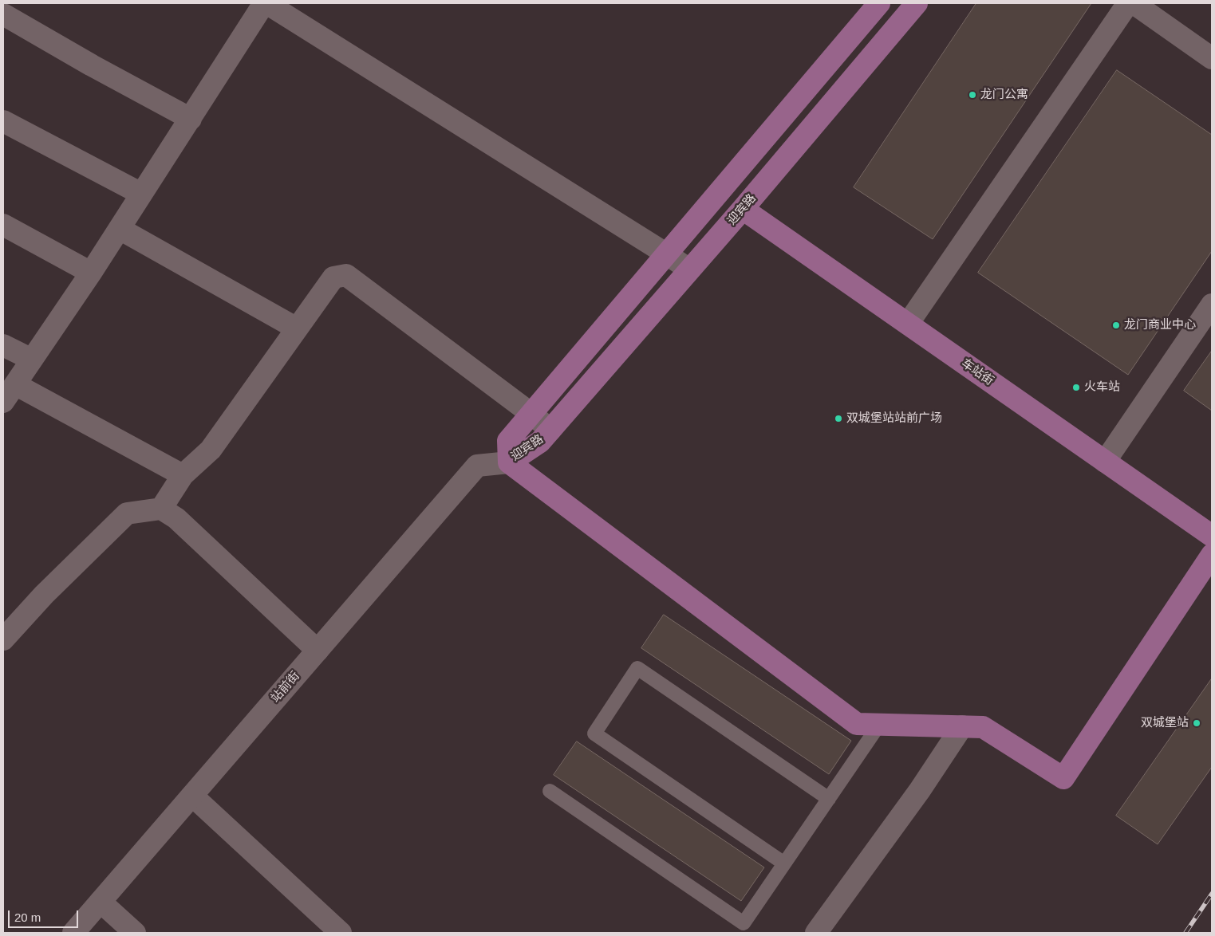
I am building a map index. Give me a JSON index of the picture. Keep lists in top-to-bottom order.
{
  "streets": {
    "main road": ["迎宾路", "车站街"],
    "street": ["站前街"]
  },
  "crossings": [
    ["迎宾路", "车站街"],
    ["迎宾路", "站前街"]
  ],
  "places": [
    "龙门公寓",
    "龙门商业中心",
    "火车站",
    "双城堡站站前广场",
    "双城堡站"
  ],
  "scale_bar": "20 m"
}
